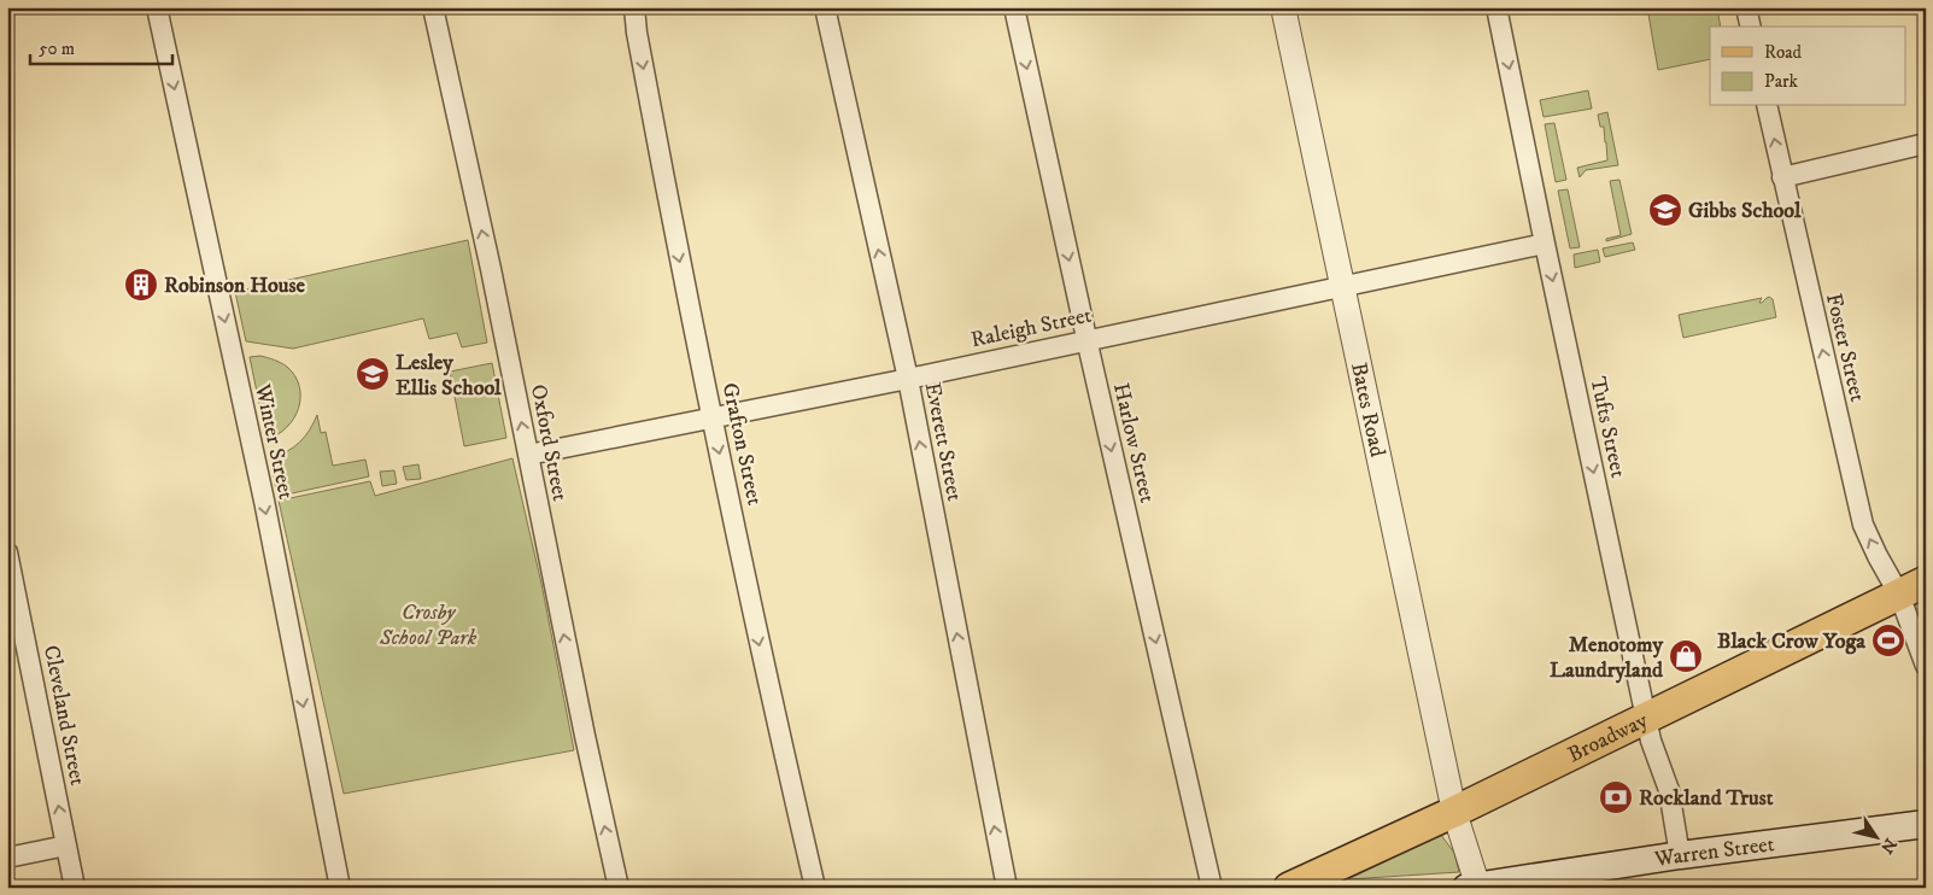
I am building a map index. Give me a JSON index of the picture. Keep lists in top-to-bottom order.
{
  "streets": {
    "main road": ["Broadway", "Warren Street"],
    "street": [
      "Raleigh Street",
      "Foster Street",
      "Bates Road",
      "Tufts Street",
      "Winter Street",
      "Everett Street",
      "Oxford Street",
      "Harlow Street",
      "Grafton Street",
      "Cleveland Street"
    ]
  },
  "crossings": [
    ["Raleigh Street", "Bates Road"],
    ["Raleigh Street", "Tufts Street"],
    ["Raleigh Street", "Everett Street"],
    ["Raleigh Street", "Oxford Street"],
    ["Raleigh Street", "Harlow Street"],
    ["Raleigh Street", "Grafton Street"],
    ["Foster Street", "Broadway"],
    ["Bates Road", "Broadway"],
    ["Bates Road", "Warren Street"],
    ["Tufts Street", "Broadway"],
    ["Tufts Street", "Warren Street"]
  ],
  "one_way": [
    "Foster Street",
    "Tufts Street",
    "Winter Street",
    "Everett Street",
    "Oxford Street",
    "Harlow Street",
    "Grafton Street",
    "Cleveland Street"
  ],
  "parks": ["Crosby School Park"],
  "places": {
    "school or university": ["Gibbs School", "Lesley Ellis School"],
    "building": ["Robinson House"],
    "sports": ["Black Crow Yoga"],
    "shop": ["Menotomy Laundryland"],
    "bank": ["Rockland Trust"]
  },
  "legend": ["Road", "Park"],
  "scale_bar": "50 m",
  "north": "bottom right"
}
